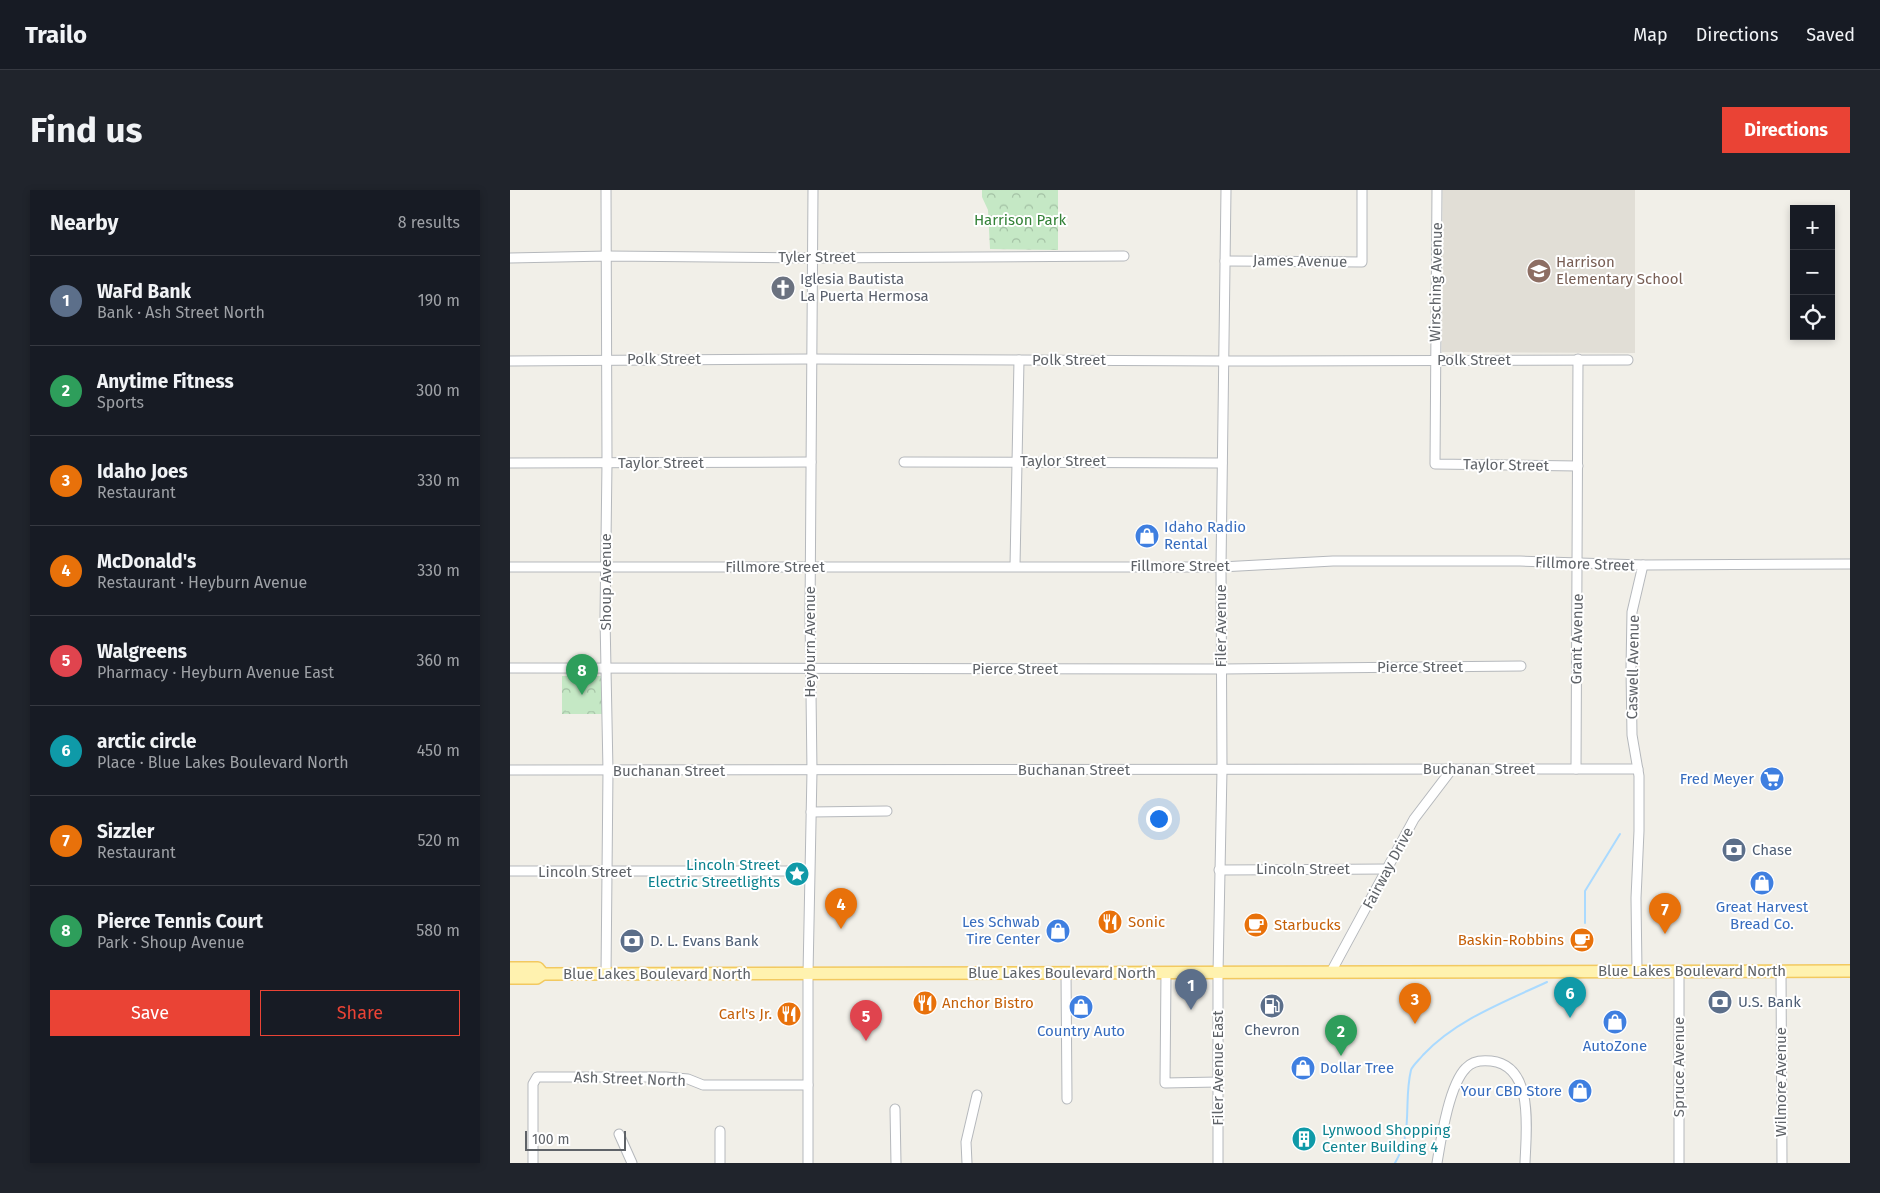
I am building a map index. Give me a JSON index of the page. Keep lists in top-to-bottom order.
{
  "streets": {
    "main road": ["Blue Lakes Boulevard North"],
    "street": [
      "Tyler Street",
      "James Avenue",
      "Wirsching Avenue",
      "Polk Street",
      "Taylor Street",
      "Fillmore Street",
      "Shoup Avenue",
      "Filer Avenue",
      "Grant Avenue",
      "Heyburn Avenue",
      "Pierce Street",
      "Caswell Avenue",
      "Buchanan Street",
      "Fairway Drive",
      "Lincoln Street",
      "Spruce Avenue",
      "Filer Avenue East",
      "Ash Street North",
      "Wilmore Avenue"
    ]
  },
  "crossings": [
    ["Tyler Street", "Shoup Avenue"],
    ["Tyler Street", "Heyburn Avenue"],
    ["James Avenue", "Filer Avenue"],
    ["Wirsching Avenue", "Polk Street"],
    ["Wirsching Avenue", "Taylor Street"],
    ["Polk Street", "Shoup Avenue"],
    ["Polk Street", "Filer Avenue"],
    ["Polk Street", "Grant Avenue"],
    ["Polk Street", "Heyburn Avenue"],
    ["Taylor Street", "Shoup Avenue"],
    ["Taylor Street", "Filer Avenue"],
    ["Taylor Street", "Grant Avenue"],
    ["Taylor Street", "Heyburn Avenue"],
    ["Fillmore Street", "Shoup Avenue"],
    ["Fillmore Street", "Filer Avenue"],
    ["Fillmore Street", "Grant Avenue"],
    ["Fillmore Street", "Heyburn Avenue"],
    ["Fillmore Street", "Caswell Avenue"],
    ["Shoup Avenue", "Pierce Street"],
    ["Shoup Avenue", "Buchanan Street"],
    ["Shoup Avenue", "Lincoln Street"],
    ["Shoup Avenue", "Blue Lakes Boulevard North"],
    ["Filer Avenue", "Pierce Street"],
    ["Filer Avenue", "Buchanan Street"],
    ["Filer Avenue", "Lincoln Street"],
    ["Filer Avenue", "Blue Lakes Boulevard North"],
    ["Filer Avenue", "Filer Avenue East"],
    ["Grant Avenue", "Buchanan Street"],
    ["Heyburn Avenue", "Pierce Street"],
    ["Heyburn Avenue", "Buchanan Street"],
    ["Heyburn Avenue", "Lincoln Street"],
    ["Heyburn Avenue", "Blue Lakes Boulevard North"],
    ["Heyburn Avenue", "Ash Street North"],
    ["Caswell Avenue", "Buchanan Street"],
    ["Caswell Avenue", "Blue Lakes Boulevard North"],
    ["Buchanan Street", "Fairway Drive"],
    ["Fairway Drive", "Lincoln Street"],
    ["Fairway Drive", "Blue Lakes Boulevard North"],
    ["Blue Lakes Boulevard North", "Spruce Avenue"],
    ["Blue Lakes Boulevard North", "Filer Avenue East"],
    ["Blue Lakes Boulevard North", "Wilmore Avenue"]
  ],
  "parks": ["Harrison Park"],
  "places": {
    "school or university": ["Harrison Elementary School"],
    "church": ["Iglesia Bautista La Puerta Hermosa"],
    "shop": [
      "Idaho Radio Rental",
      "Great Harvest Bread Co.",
      "Les Schwab Tire Center",
      "Country Auto",
      "AutoZone",
      "Dollar Tree",
      "Your CBD Store"
    ],
    "supermarket": ["Fred Meyer"],
    "bank": ["Chase", "D. L. Evans Bank", "U.S. Bank"],
    "place": ["Lincoln Street Electric Streetlights"],
    "restaurant": ["Sonic", "Anchor Bistro", "Carl's Jr."],
    "cafe": ["Starbucks", "Baskin-Robbins"],
    "fuel station": ["Chevron"],
    "building": ["Lynwood Shopping Center Building 4"]
  },
  "scale_bar": "100 m",
  "page": {
    "header": "Trailo",
    "nav": ["Map", "Directions", "Saved"],
    "buttons": [
      "Directions",
      ["Save", "Share"]
    ],
    "title": "Find us",
    "heading": ["Nearby", "8 results"],
    "map_buttons": ["+", "−"],
    "list": [
      {
        "mark": "1",
        "name": "WaFd Bank",
        "note": "Bank · Ash Street North",
        "value": "190 m"
      },
      {
        "mark": "2",
        "name": "Anytime Fitness",
        "note": "Sports",
        "value": "300 m"
      },
      {
        "mark": "3",
        "name": "Idaho Joes",
        "note": "Restaurant",
        "value": "330 m"
      },
      {
        "mark": "4",
        "name": "McDonald's",
        "note": "Restaurant · Heyburn Avenue",
        "value": "330 m"
      },
      {
        "mark": "5",
        "name": "Walgreens",
        "note": "Pharmacy · Heyburn Avenue East",
        "value": "360 m"
      },
      {
        "mark": "6",
        "name": "arctic circle",
        "note": "Place · Blue Lakes Boulevard North",
        "value": "450 m"
      },
      {
        "mark": "7",
        "name": "Sizzler",
        "note": "Restaurant",
        "value": "520 m"
      },
      {
        "mark": "8",
        "name": "Pierce Tennis Court",
        "note": "Park · Shoup Avenue",
        "value": "580 m"
      }
    ],
    "pins": [
      "8",
      "4",
      "7",
      "1",
      "6",
      "3",
      "5",
      "2"
    ],
    "scale": "100 m"
  }
}
